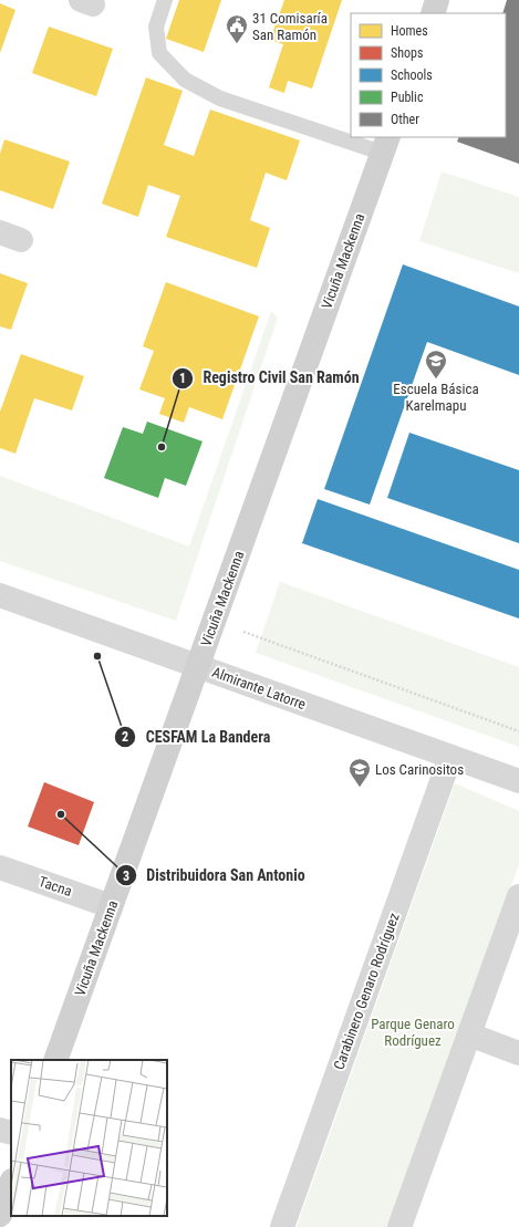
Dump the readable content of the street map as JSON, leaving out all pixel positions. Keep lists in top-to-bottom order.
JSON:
{
  "streets": {
    "main road": ["Vicuña Mackenna"],
    "street": ["Almirante Latorre", "Tacna", "Carabinero Genaro Rodríguez"]
  },
  "crossings": [
    ["Vicuña Mackenna", "Almirante Latorre"],
    ["Vicuña Mackenna", "Tacna"],
    ["Almirante Latorre", "Carabinero Genaro Rodríguez"]
  ],
  "parks": ["Parque Genaro Rodríguez"],
  "places": {
    "public building": ["31 Comisaría San Ramón"],
    "school or university": ["Escuela Básica Karelmapu", "Los Carinositos"],
    "other": ["Registro Civil San Ramón", "CESFAM La Bandera", "Distribuidora San Antonio"]
  },
  "legend": [
    "Homes",
    "Shops",
    "Schools",
    "Public",
    "Other"
  ]
}
